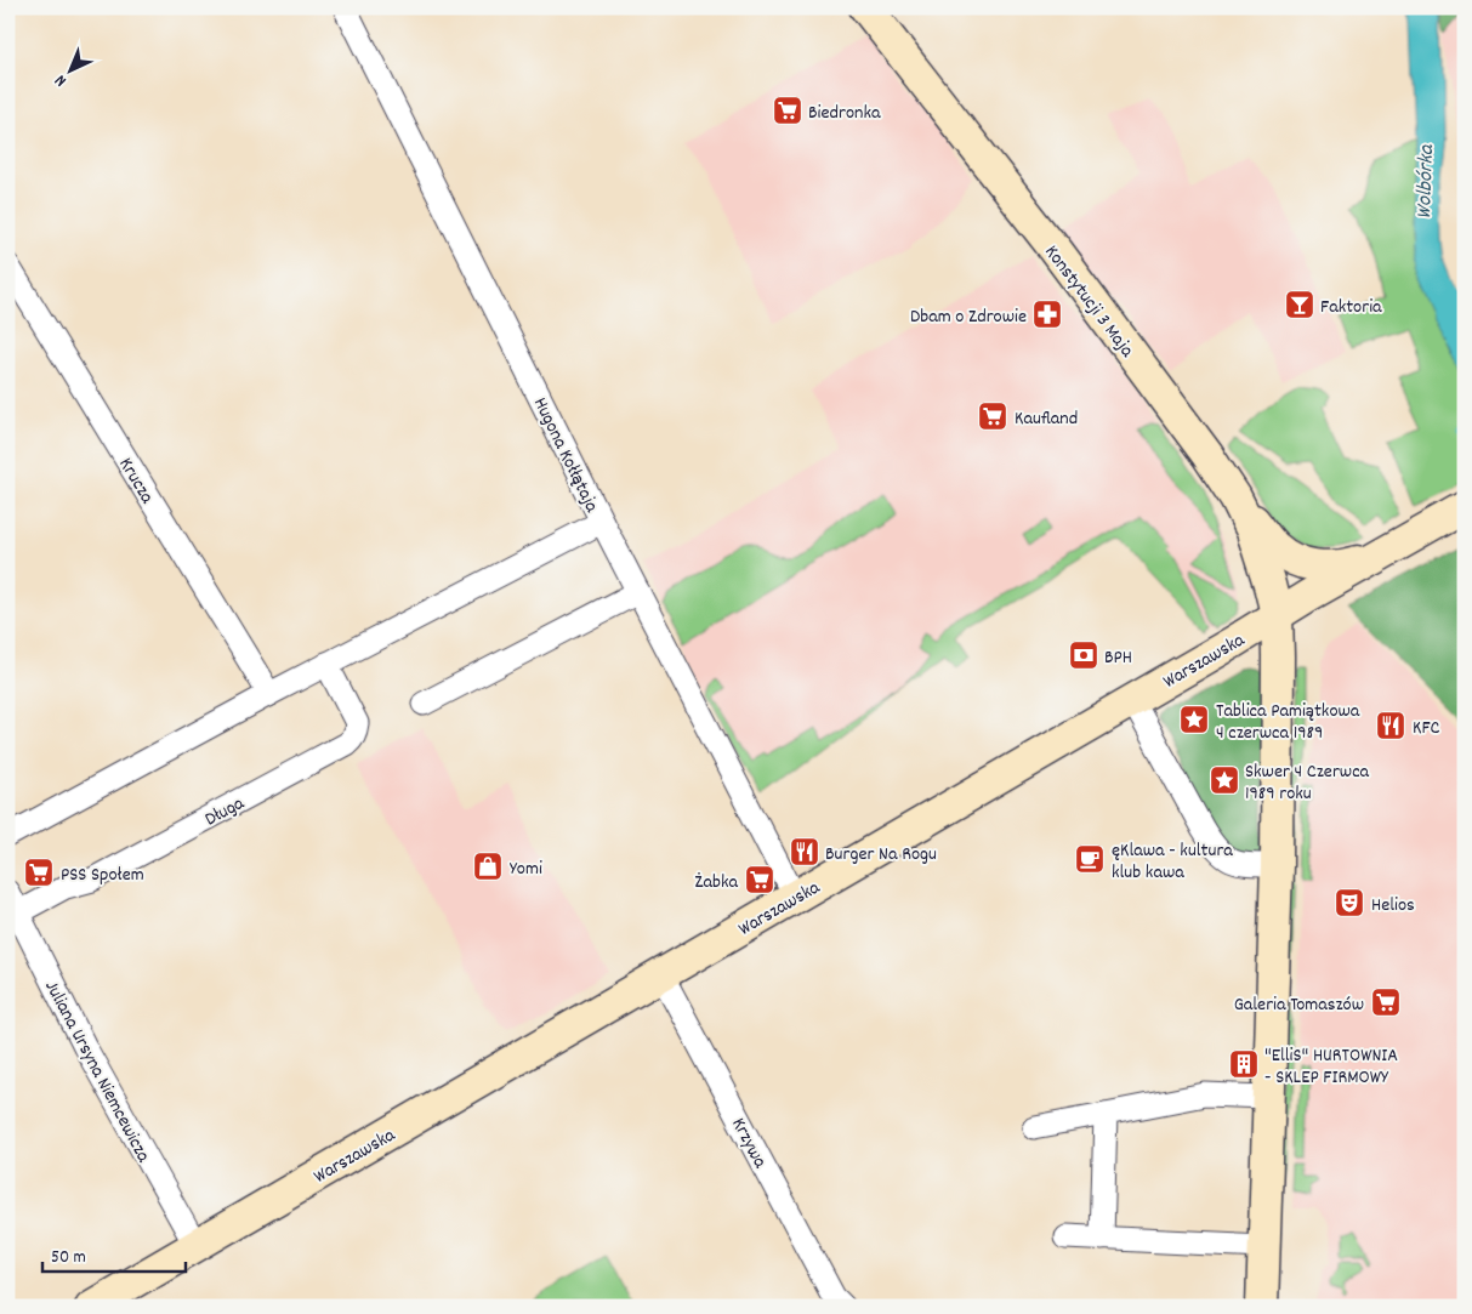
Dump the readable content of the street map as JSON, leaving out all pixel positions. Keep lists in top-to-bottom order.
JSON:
{
  "streets": {
    "street": [
      "Konstytucji 3 Maja",
      "Hugona Kołłątaja",
      "Krucza",
      "Warszawska",
      "Długa",
      "Juliana Ursyna Niemcewicza",
      "Krzywa"
    ]
  },
  "crossings": [
    ["Konstytucji 3 Maja", "Warszawska"],
    ["Hugona Kołłątaja", "Warszawska"],
    ["Warszawska", "Juliana Ursyna Niemcewicza"],
    ["Warszawska", "Krzywa"],
    ["Długa", "Juliana Ursyna Niemcewicza"]
  ],
  "water": ["Wolbórka"],
  "places": {
    "supermarket": [
      "Biedronka",
      "Kaufland",
      "PSS Społem",
      "Żabka",
      "Galeria Tomaszów"
    ],
    "bar": ["Faktoria"],
    "pharmacy": ["Dbam o Zdrowie"],
    "bank": ["BPH"],
    "place": ["Tablica Pamiątkowa 4 czerwca 1989", "Skwer 4 Czerwca 1989 roku"],
    "restaurant": ["KFC", "Burger Na Rogu"],
    "cafe": ["ęKlawa - kultura klub kawa"],
    "shop": ["Yomi"],
    "theatre": ["Helios"],
    "building": ["\"ElliS\" HURTOWNIA - SKLEP FIRMOWY"]
  },
  "scale_bar": "50 m",
  "north": "bottom left"
}
